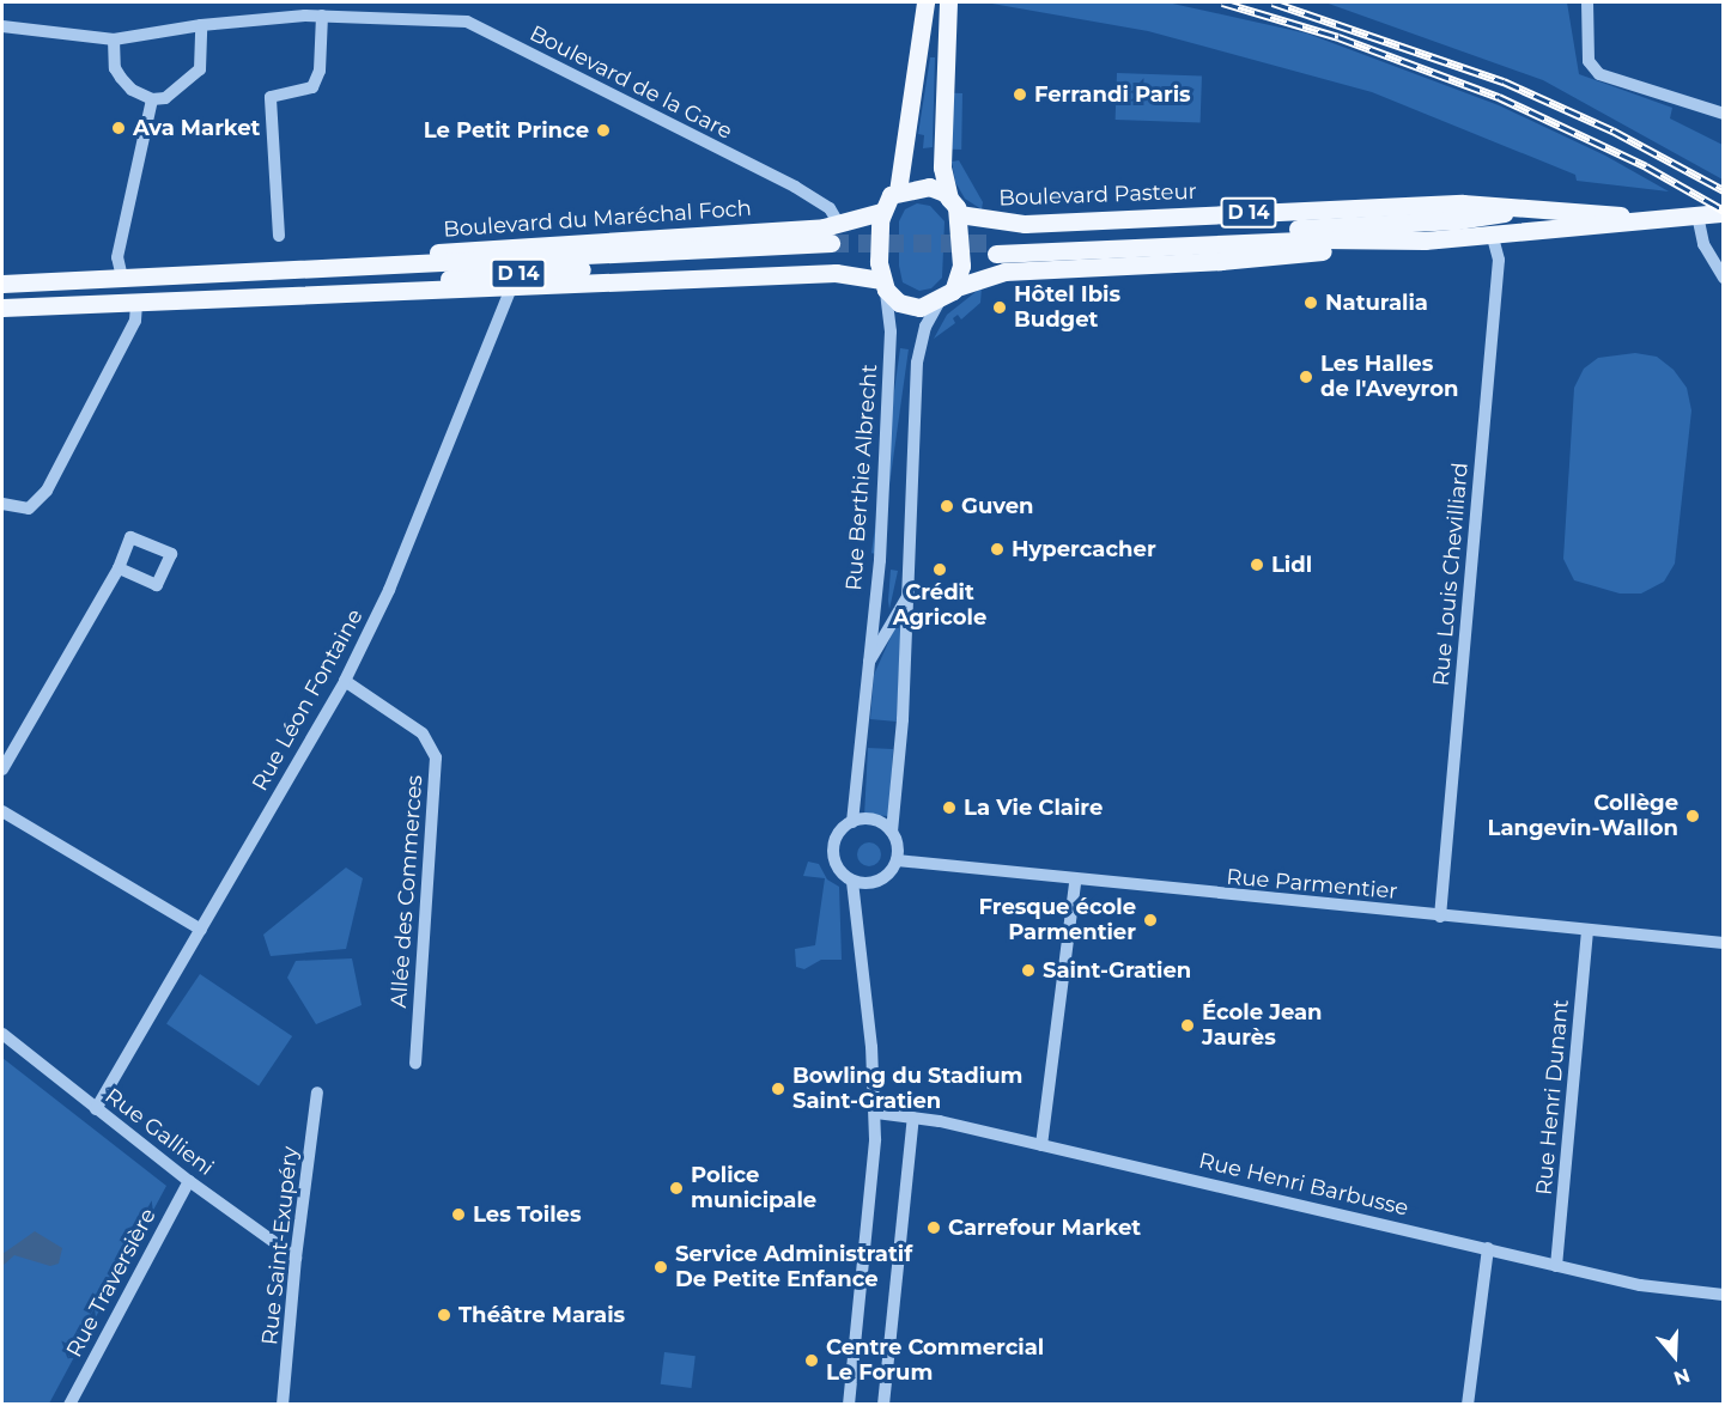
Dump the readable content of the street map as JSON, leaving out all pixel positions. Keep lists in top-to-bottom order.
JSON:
{
  "streets": {
    "main road": ["Boulevard Pasteur", "D 14", "Boulevard du Maréchal Foch"],
    "street": [
      "Boulevard de la Gare",
      "Rue Berthie Albrecht",
      "Rue Louis Chevilliard",
      "Rue Léon Fontaine",
      "Rue Parmentier",
      "Allée des Commerces",
      "Rue Henri Dunant",
      "Rue Gallieni",
      "Rue Henri Barbusse",
      "Rue Saint-Exupéry",
      "Rue Traversière"
    ]
  },
  "crossings": [
    ["Boulevard de la Gare", "Boulevard du Maréchal Foch"],
    ["Boulevard Pasteur", "Boulevard du Maréchal Foch"],
    ["Boulevard Pasteur", "Rue Berthie Albrecht"],
    ["Boulevard Pasteur", "Rue Louis Chevilliard"],
    ["Boulevard du Maréchal Foch", "Rue Berthie Albrecht"],
    ["Boulevard du Maréchal Foch", "Rue Léon Fontaine"],
    ["Rue Berthie Albrecht", "Rue Parmentier"],
    ["Rue Berthie Albrecht", "Rue Henri Barbusse"],
    ["Rue Louis Chevilliard", "Rue Parmentier"],
    ["Rue Léon Fontaine", "Allée des Commerces"],
    ["Rue Léon Fontaine", "Rue Gallieni"],
    ["Rue Parmentier", "Rue Henri Dunant"],
    ["Rue Henri Dunant", "Rue Henri Barbusse"],
    ["Rue Gallieni", "Rue Saint-Exupéry"],
    ["Rue Gallieni", "Rue Traversière"]
  ],
  "places": [
    "Ferrandi Paris",
    "Ava Market",
    "Le Petit Prince",
    "Naturalia",
    "Hôtel Ibis Budget",
    "Les Halles de l'Aveyron",
    "Guven",
    "Hypercacher",
    "Lidl",
    "Crédit Agricole",
    "La Vie Claire",
    "Collège Langevin-Wallon",
    "Fresque école Parmentier",
    "Saint-Gratien",
    "École Jean Jaurès",
    "Bowling du Stadium Saint-Gratien",
    "Police municipale",
    "Les Toiles",
    "Carrefour Market",
    "Service Administratif De Petite Enfance",
    "Théâtre Marais",
    "Centre Commercial Le Forum"
  ],
  "north": "bottom"
}
